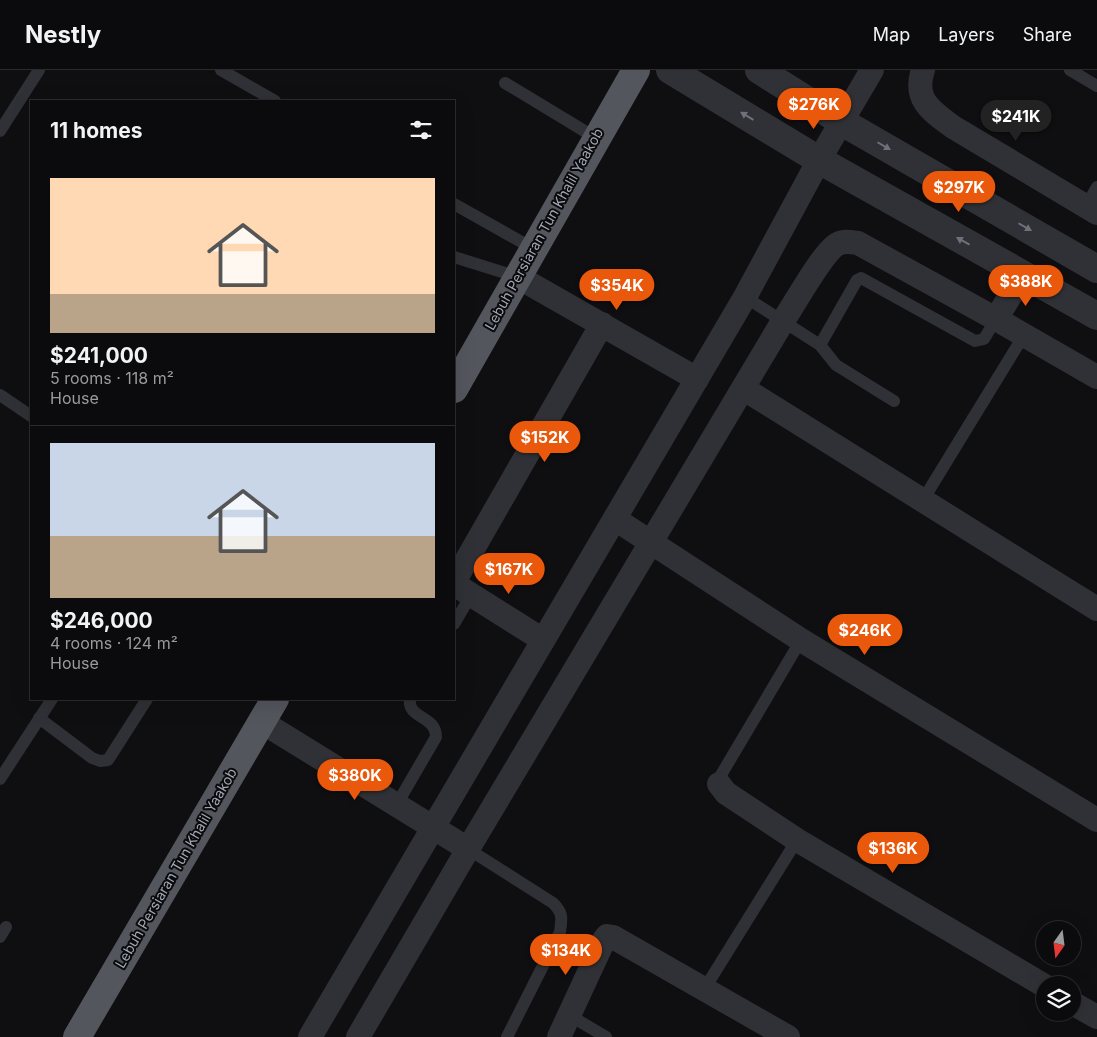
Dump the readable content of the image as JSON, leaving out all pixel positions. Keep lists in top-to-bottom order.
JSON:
{
  "streets": {
    "highway": ["Lebuh Persiaran Tun Khalil Yaakob"]
  },
  "north": "bottom",
  "page": {
    "header": "Nestly",
    "nav": ["Map", "Layers", "Share"],
    "price": [
      "$276K",
      "$241K",
      "$297K",
      "$388K",
      "$354K",
      "$152K",
      "$167K",
      "$246K",
      "$380K",
      "$136K",
      "$134K"
    ],
    "heading": "11 homes",
    "list": [
      {
        "name": "$241,000",
        "note": "5 rooms · 118 m² · House"
      },
      {
        "name": "$246,000",
        "note": "4 rooms · 124 m² · House"
      }
    ]
  }
}
